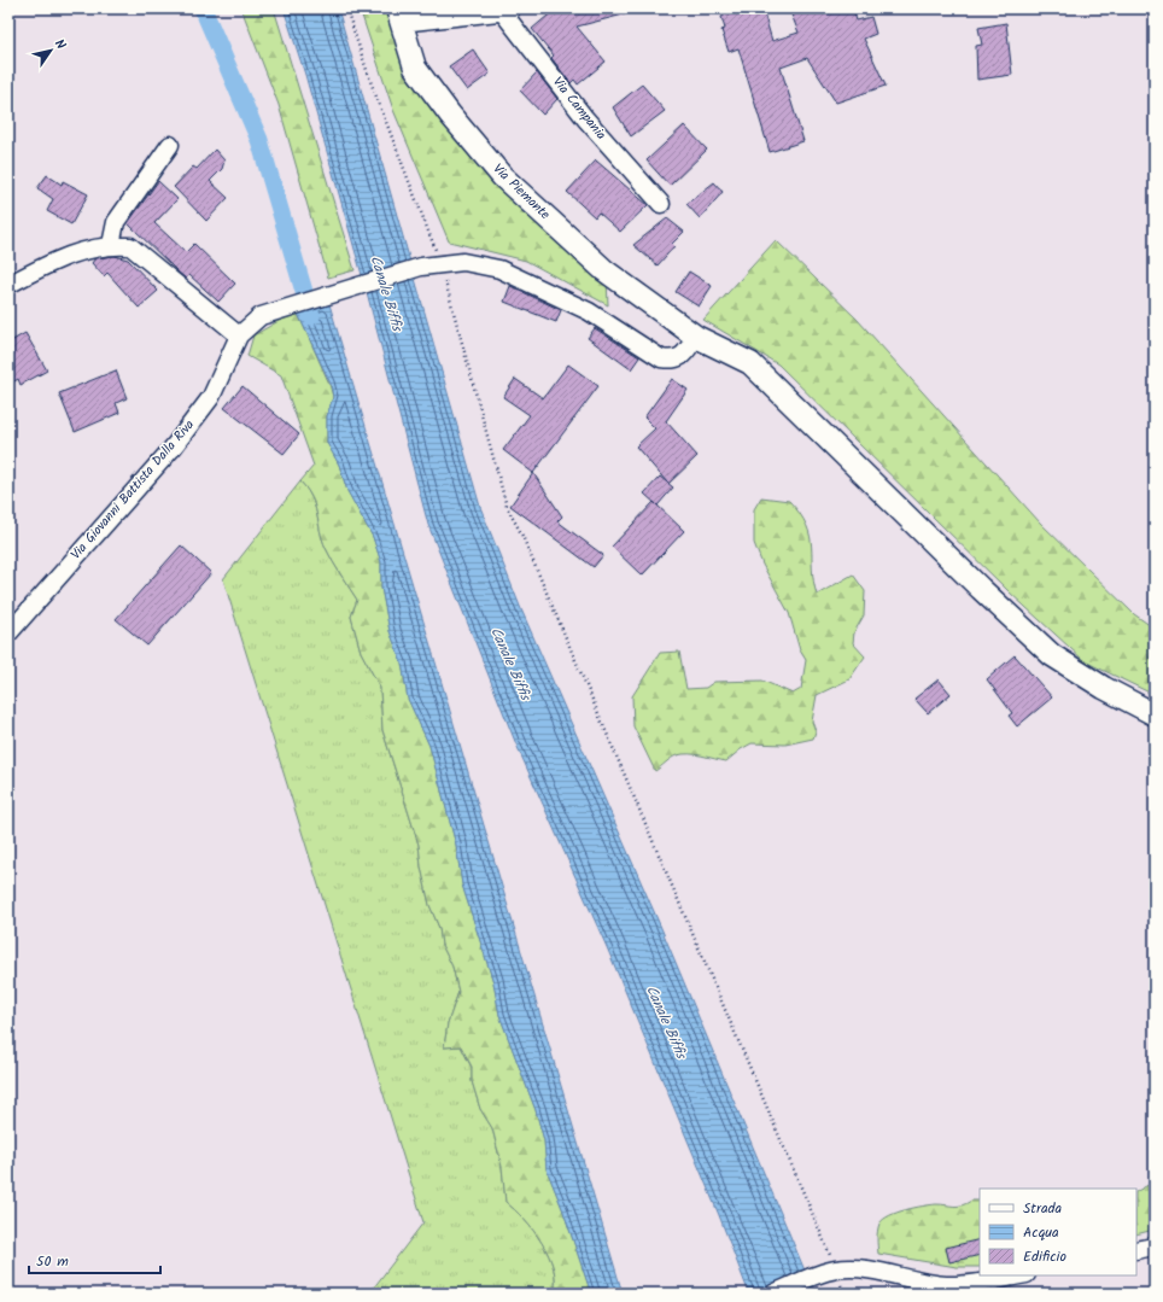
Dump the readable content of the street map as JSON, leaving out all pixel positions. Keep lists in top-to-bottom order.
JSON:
{
  "streets": {
    "street": ["Via Campania", "Via Piemonte", "Via Giovanni Battista Dalla Riva"]
  },
  "crossings": [
    ["Via Piemonte", "Via Giovanni Battista Dalla Riva"]
  ],
  "water": ["Canale Biffis"],
  "legend": ["Strada", "Acqua", "Edificio"],
  "scale_bar": "50 m",
  "north": "top right"
}
